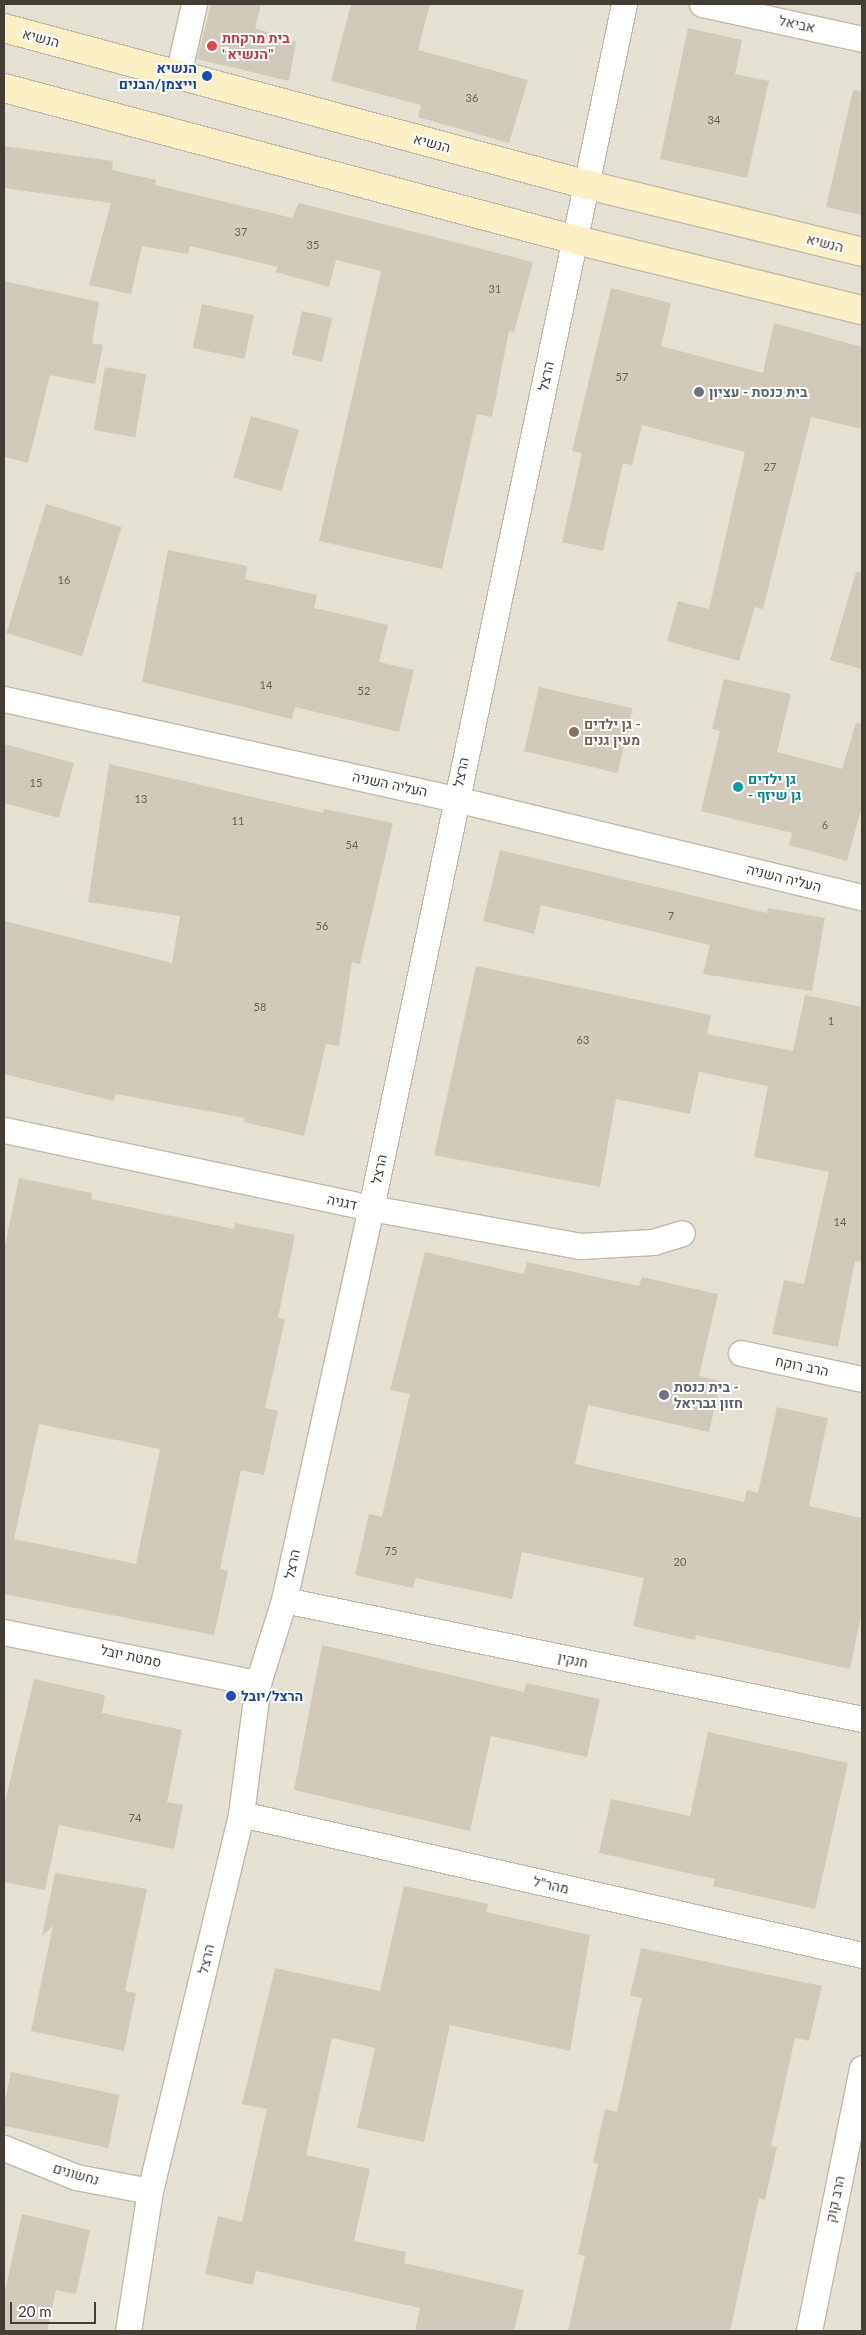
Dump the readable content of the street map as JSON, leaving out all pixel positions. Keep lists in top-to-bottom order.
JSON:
{
  "streets": {
    "main road": ["הנשיא"],
    "street": [
      "אביאל",
      "הרצל",
      "העליה השניה",
      "דגניה",
      "הרב רוקח",
      "סמטת יובל",
      "חנקין",
      "מהר\"ל",
      "נחשונים",
      "הרב קוק"
    ]
  },
  "crossings": [
    ["הנשיא", "הרצל"],
    ["הרצל", "העליה השניה"],
    ["הרצל", "דגניה"],
    ["הרצל", "סמטת יובל"],
    ["הרצל", "חנקין"],
    ["הרצל", "מהר\"ל"],
    ["הרצל", "נחשונים"]
  ],
  "places": [
    "בית מרקחת \"הנשיא\"",
    "הנשיא וייצמן/הבנים",
    "בית כנסת - עציון",
    "גן ילדים - מעין גנים",
    "גן ילדים - גן שיזף",
    "בית כנסת - חזון גבריאל",
    "הרצל/יובל"
  ],
  "house_numbers": [
    "36",
    "34",
    "37",
    "35",
    "31",
    "57",
    "27",
    "16",
    "14",
    "52",
    "15",
    "13",
    "11",
    "6",
    "54",
    "7",
    "56",
    "58",
    "1",
    "63",
    "14",
    "75",
    "20",
    "74"
  ],
  "scale_bar": "20 m"
}
